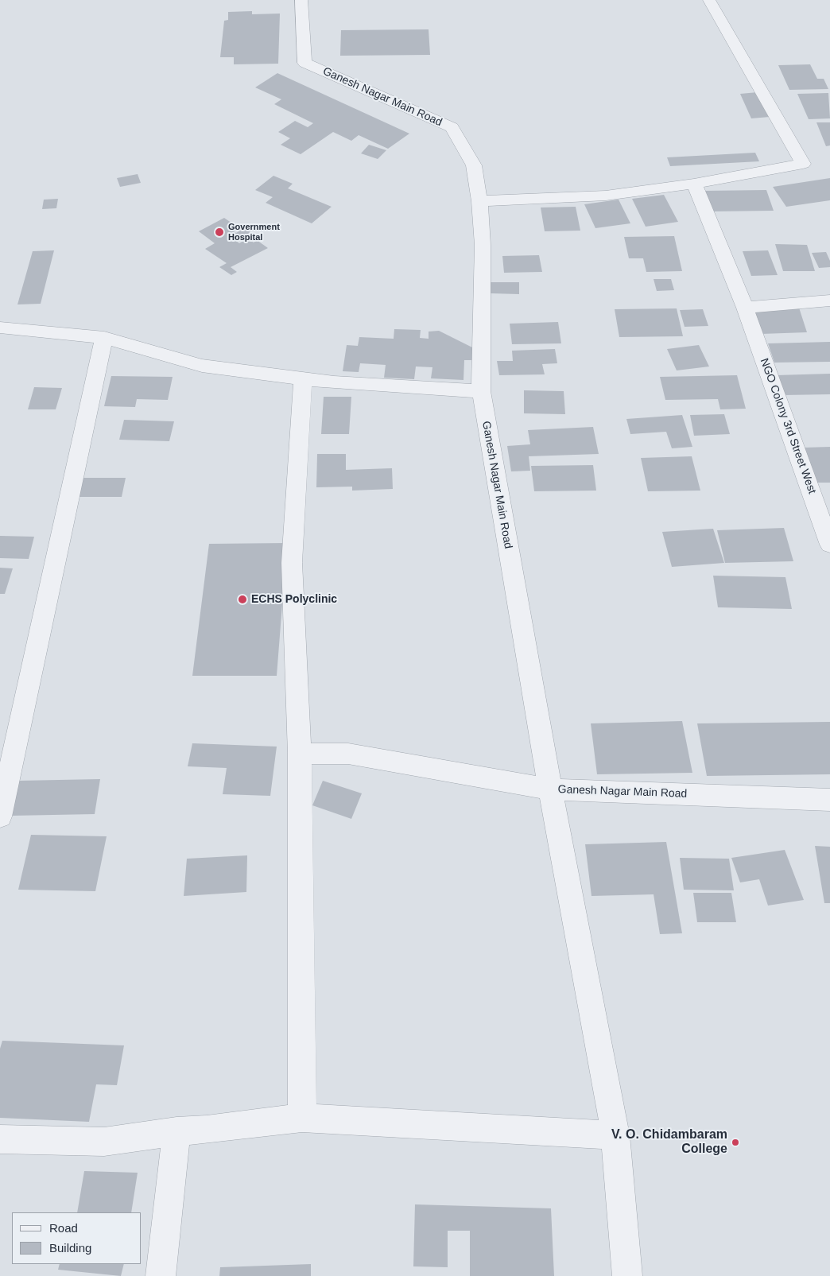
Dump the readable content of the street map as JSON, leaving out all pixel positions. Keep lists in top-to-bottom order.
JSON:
{
  "streets": {
    "street": ["Ganesh Nagar Main Road", "NGO Colony 3rd Street West"]
  },
  "places": ["Government Hospital", "ECHS Polyclinic", "V. O. Chidambaram College"],
  "legend": ["Road", "Building"]
}
